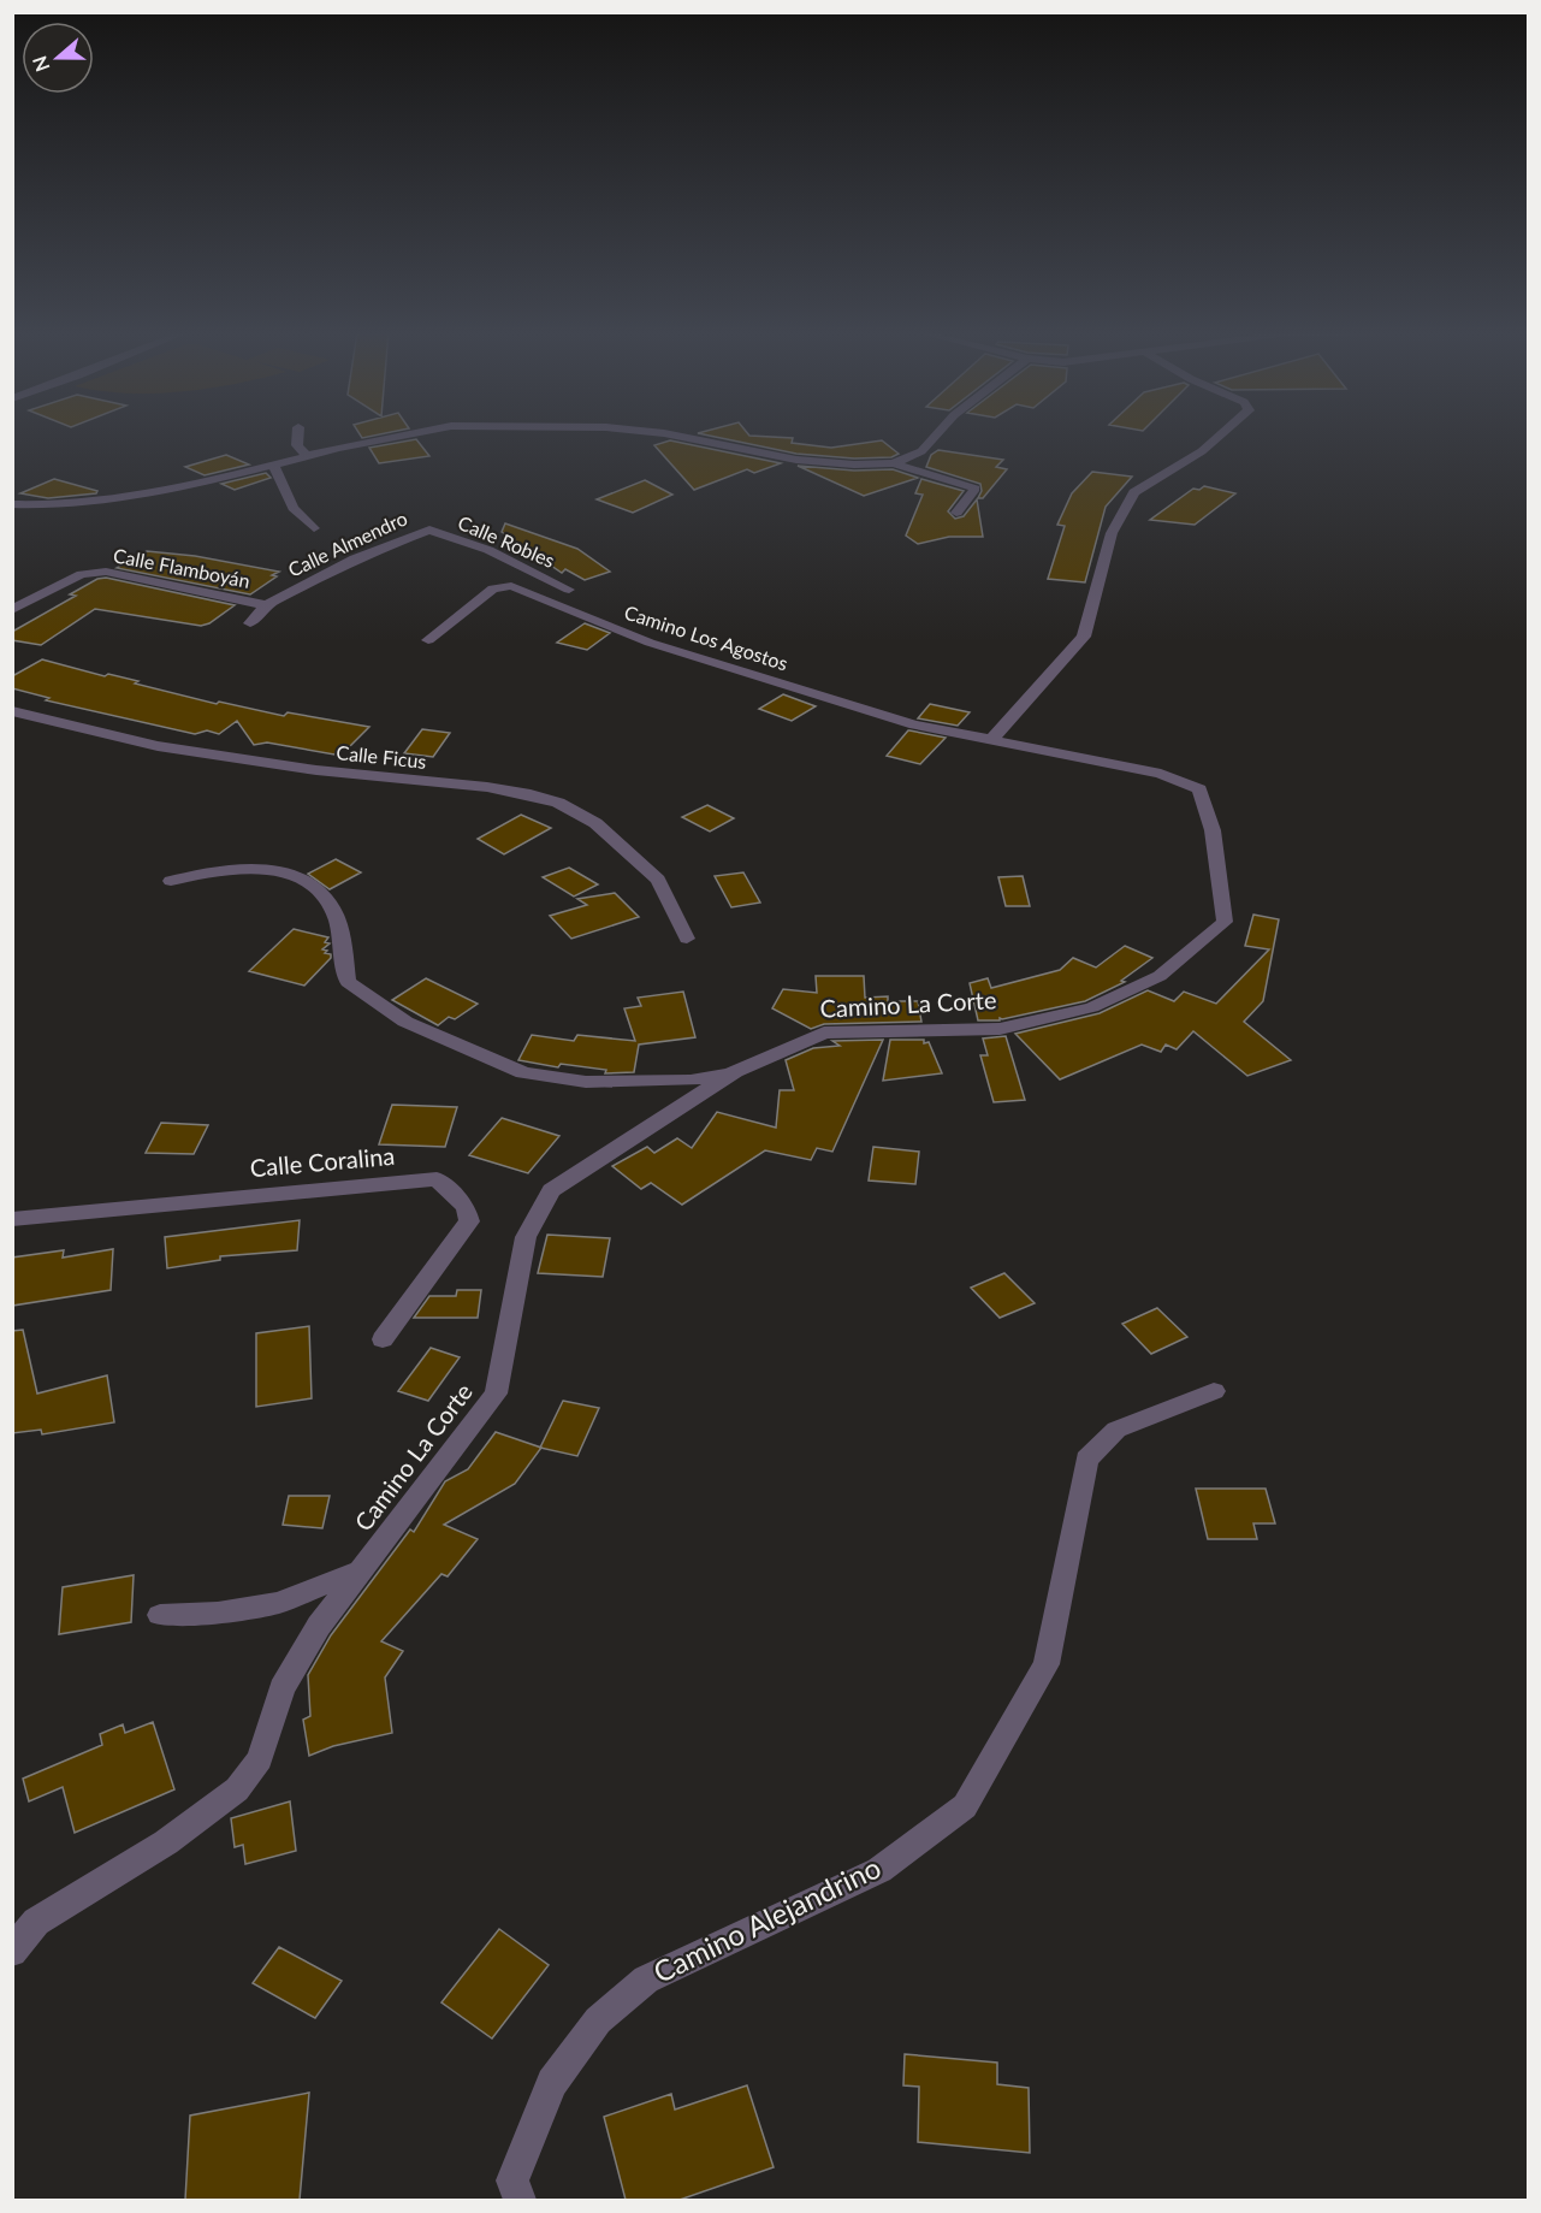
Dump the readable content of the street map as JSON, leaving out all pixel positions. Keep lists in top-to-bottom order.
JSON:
{
  "streets": {
    "street": [
      "Calle Robles",
      "Calle Almendro",
      "Calle Flamboyán",
      "Camino Los Agostos",
      "Calle Ficus",
      "Camino La Corte",
      "Calle Coralina",
      "Camino Alejandrino"
    ]
  },
  "crossings": [
    ["Calle Robles", "Calle Almendro"],
    ["Calle Almendro", "Calle Flamboyán"],
    ["Camino Los Agostos", "Camino La Corte"]
  ],
  "north": "left"
}
